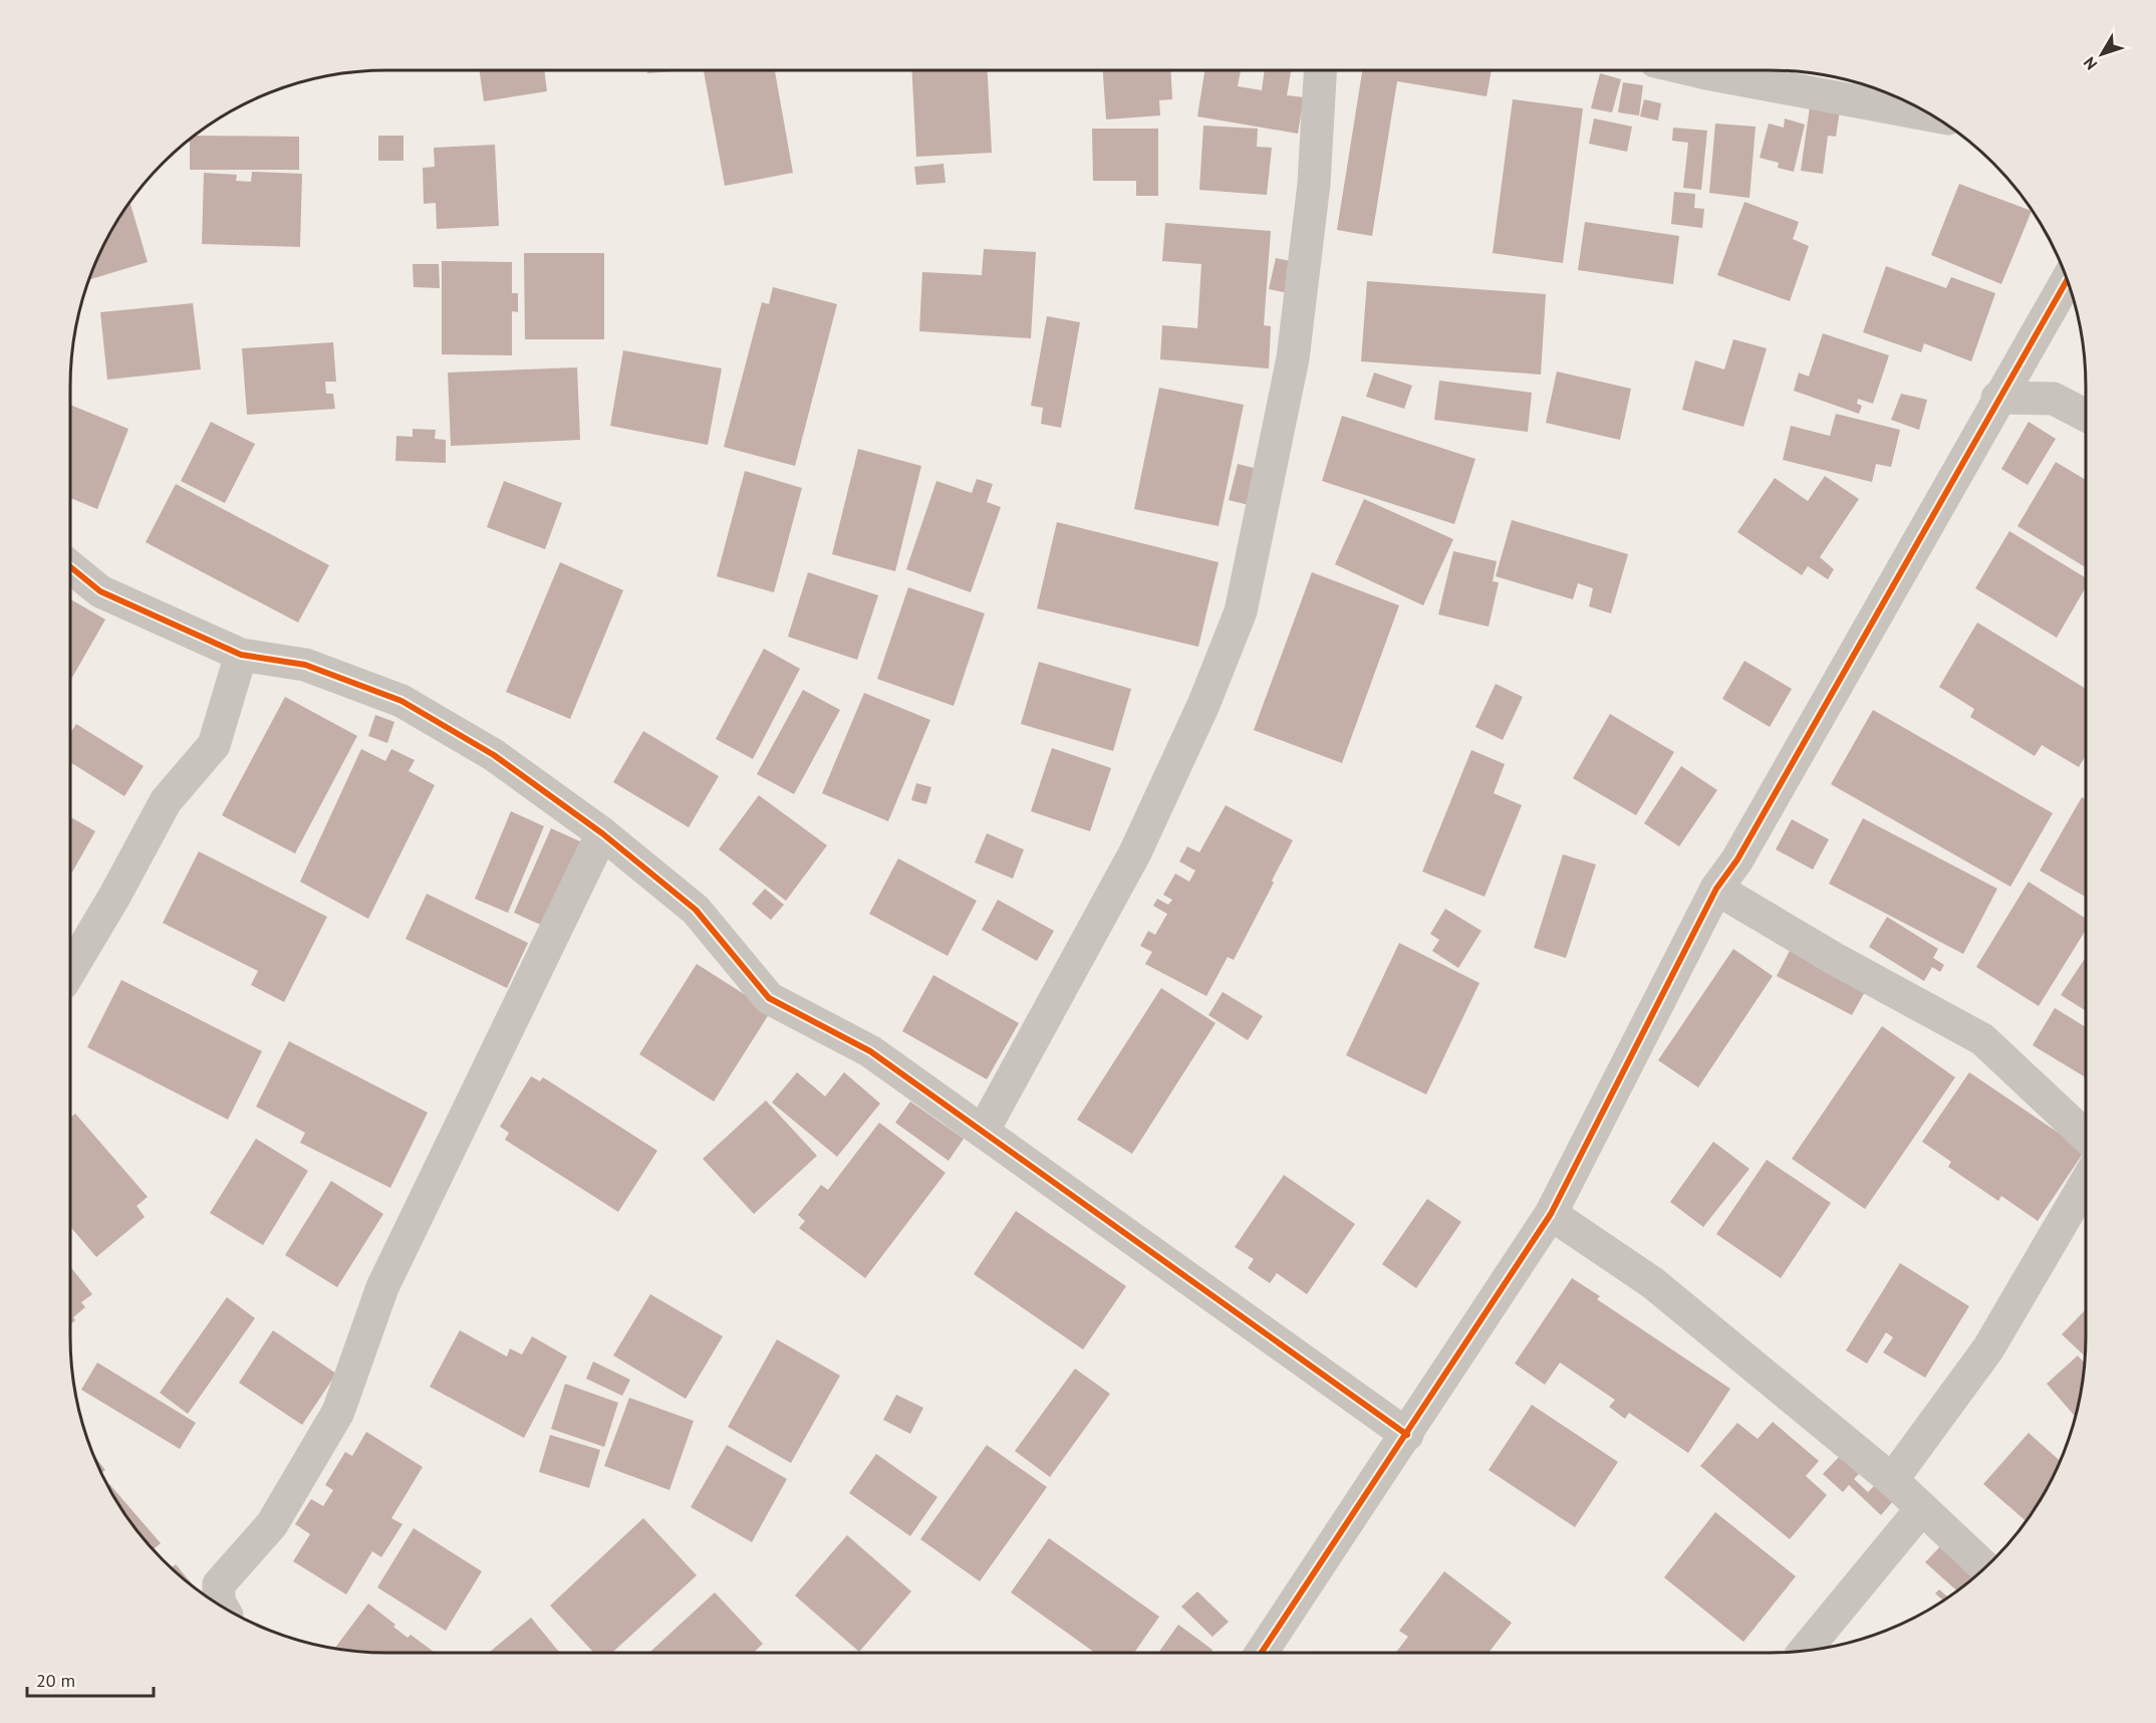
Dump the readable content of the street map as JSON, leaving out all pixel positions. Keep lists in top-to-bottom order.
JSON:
{
  "scale_bar": "20 m",
  "north": "bottom left"
}
